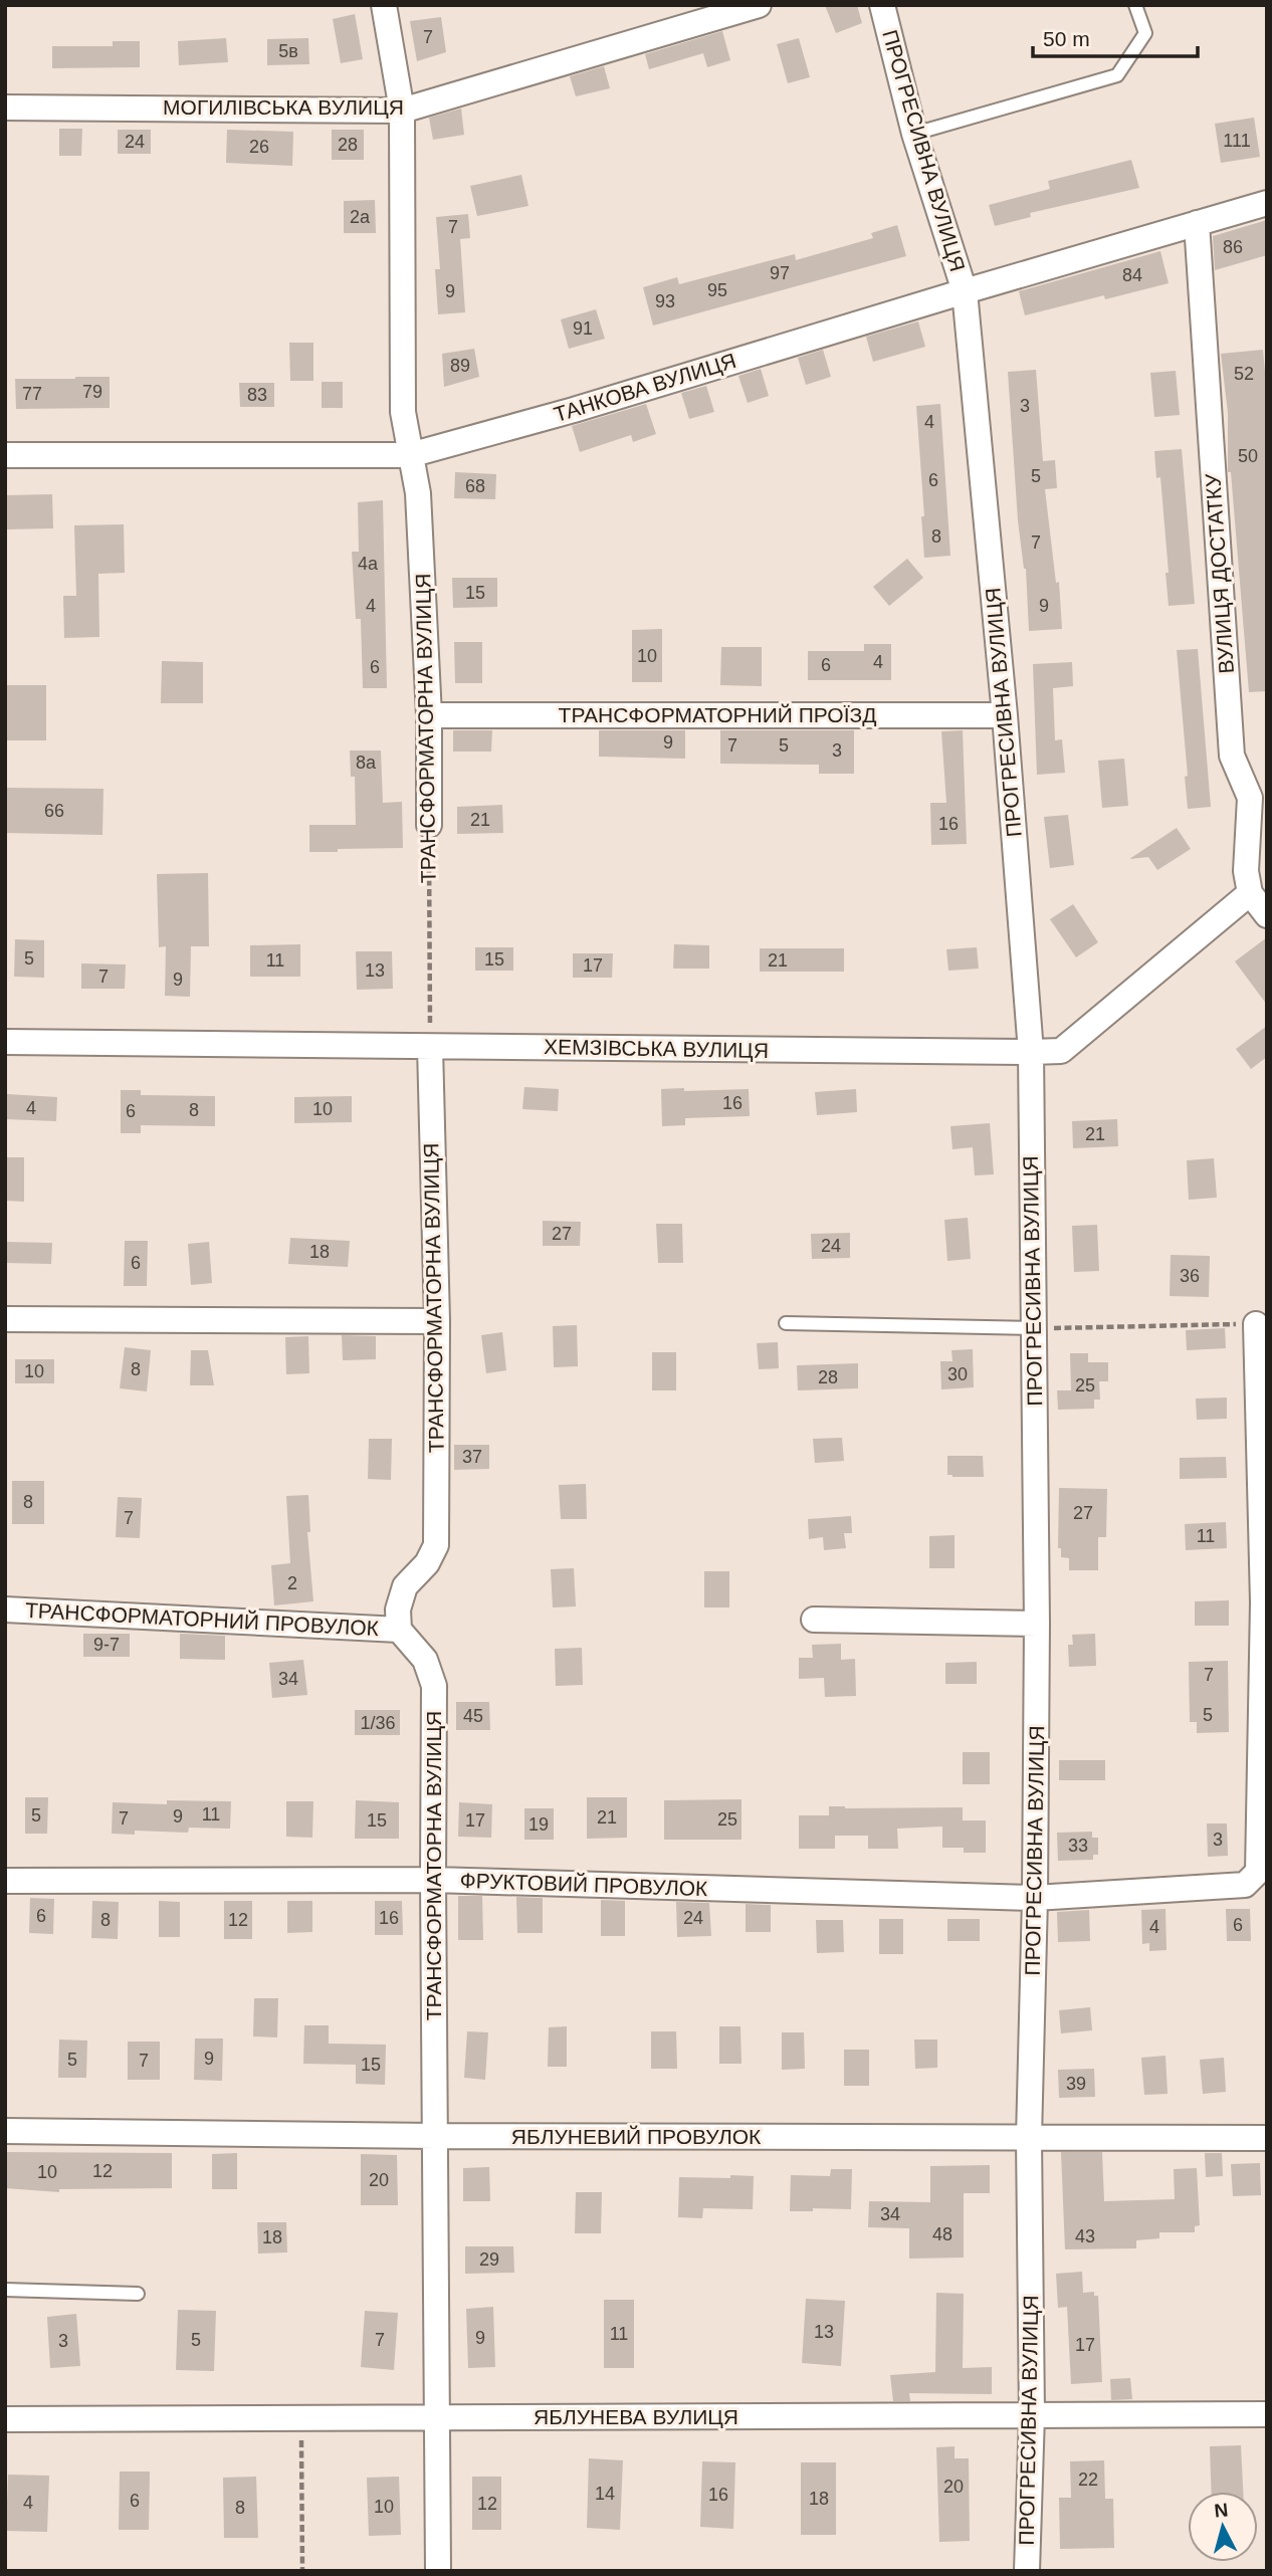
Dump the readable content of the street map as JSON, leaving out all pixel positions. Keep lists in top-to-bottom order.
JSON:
{
  "streets": {
    "street": [
      "МОГИЛІВСЬКА ВУЛИЦЯ",
      "ПРОГРЕСИВНА ВУЛИЦЯ",
      "ТАНКОВА ВУЛИЦЯ",
      "ВУЛИЦЯ ДОСТАТКУ",
      "ТРАНСФОРМАТОРНИЙ ПРОЇЗД",
      "ТРАНСФОРМАТОРНА ВУЛИЦЯ",
      "ХЕМЗІВСЬКА ВУЛИЦЯ",
      "ТРАНСФОРМАТОРНИЙ ПРОВУЛОК",
      "ФРУКТОВИЙ ПРОВУЛОК",
      "ЯБЛУНЕВИЙ ПРОВУЛОК",
      "ЯБЛУНЕВА ВУЛИЦЯ"
    ]
  },
  "crossings": [
    ["МОГИЛІВСЬКА ВУЛИЦЯ", "ТРАНСФОРМАТОРНА ВУЛИЦЯ"],
    ["ПРОГРЕСИВНА ВУЛИЦЯ", "ТАНКОВА ВУЛИЦЯ"],
    ["ПРОГРЕСИВНА ВУЛИЦЯ", "ТРАНСФОРМАТОРНИЙ ПРОЇЗД"],
    ["ПРОГРЕСИВНА ВУЛИЦЯ", "ХЕМЗІВСЬКА ВУЛИЦЯ"],
    ["ПРОГРЕСИВНА ВУЛИЦЯ", "ФРУКТОВИЙ ПРОВУЛОК"],
    ["ПРОГРЕСИВНА ВУЛИЦЯ", "ЯБЛУНЕВИЙ ПРОВУЛОК"],
    ["ПРОГРЕСИВНА ВУЛИЦЯ", "ЯБЛУНЕВА ВУЛИЦЯ"],
    ["ТАНКОВА ВУЛИЦЯ", "ВУЛИЦЯ ДОСТАТКУ"],
    ["ТАНКОВА ВУЛИЦЯ", "ТРАНСФОРМАТОРНА ВУЛИЦЯ"],
    ["ВУЛИЦЯ ДОСТАТКУ", "ХЕМЗІВСЬКА ВУЛИЦЯ"],
    ["ТРАНСФОРМАТОРНИЙ ПРОЇЗД", "ТРАНСФОРМАТОРНА ВУЛИЦЯ"],
    ["ТРАНСФОРМАТОРНА ВУЛИЦЯ", "ХЕМЗІВСЬКА ВУЛИЦЯ"],
    ["ТРАНСФОРМАТОРНА ВУЛИЦЯ", "ТРАНСФОРМАТОРНИЙ ПРОВУЛОК"],
    ["ТРАНСФОРМАТОРНА ВУЛИЦЯ", "ФРУКТОВИЙ ПРОВУЛОК"],
    ["ТРАНСФОРМАТОРНА ВУЛИЦЯ", "ЯБЛУНЕВИЙ ПРОВУЛОК"],
    ["ТРАНСФОРМАТОРНА ВУЛИЦЯ", "ЯБЛУНЕВА ВУЛИЦЯ"]
  ],
  "house_numbers": [
    "7",
    "5в",
    "111",
    "24",
    "28",
    "26",
    "2а",
    "7",
    "86",
    "97",
    "84",
    "95",
    "9",
    "93",
    "91",
    "89",
    "52",
    "79",
    "77",
    "83",
    "3",
    "4",
    "50",
    "5",
    "6",
    "68",
    "8",
    "7",
    "4а",
    "15",
    "4",
    "9",
    "10",
    "4",
    "6",
    "6",
    "9",
    "7",
    "5",
    "3",
    "8а",
    "66",
    "21",
    "16",
    "5",
    "15",
    "11",
    "21",
    "17",
    "13",
    "7",
    "9",
    "16",
    "4",
    "10",
    "8",
    "6",
    "21",
    "27",
    "24",
    "18",
    "6",
    "36",
    "8",
    "10",
    "30",
    "28",
    "25",
    "37",
    "8",
    "27",
    "7",
    "11",
    "2",
    "9-7",
    "7",
    "34",
    "5",
    "45",
    "1/36",
    "11",
    "5",
    "9",
    "21",
    "7",
    "25",
    "15",
    "17",
    "19",
    "3",
    "33",
    "6",
    "16",
    "24",
    "8",
    "12",
    "6",
    "4",
    "9",
    "5",
    "7",
    "15",
    "39",
    "12",
    "10",
    "20",
    "34",
    "48",
    "43",
    "18",
    "29",
    "13",
    "11",
    "9",
    "5",
    "7",
    "3",
    "17",
    "22",
    "20",
    "14",
    "16",
    "18",
    "6",
    "4",
    "12",
    "10",
    "8"
  ],
  "scale_bar": "50 m",
  "north": "top"
}
